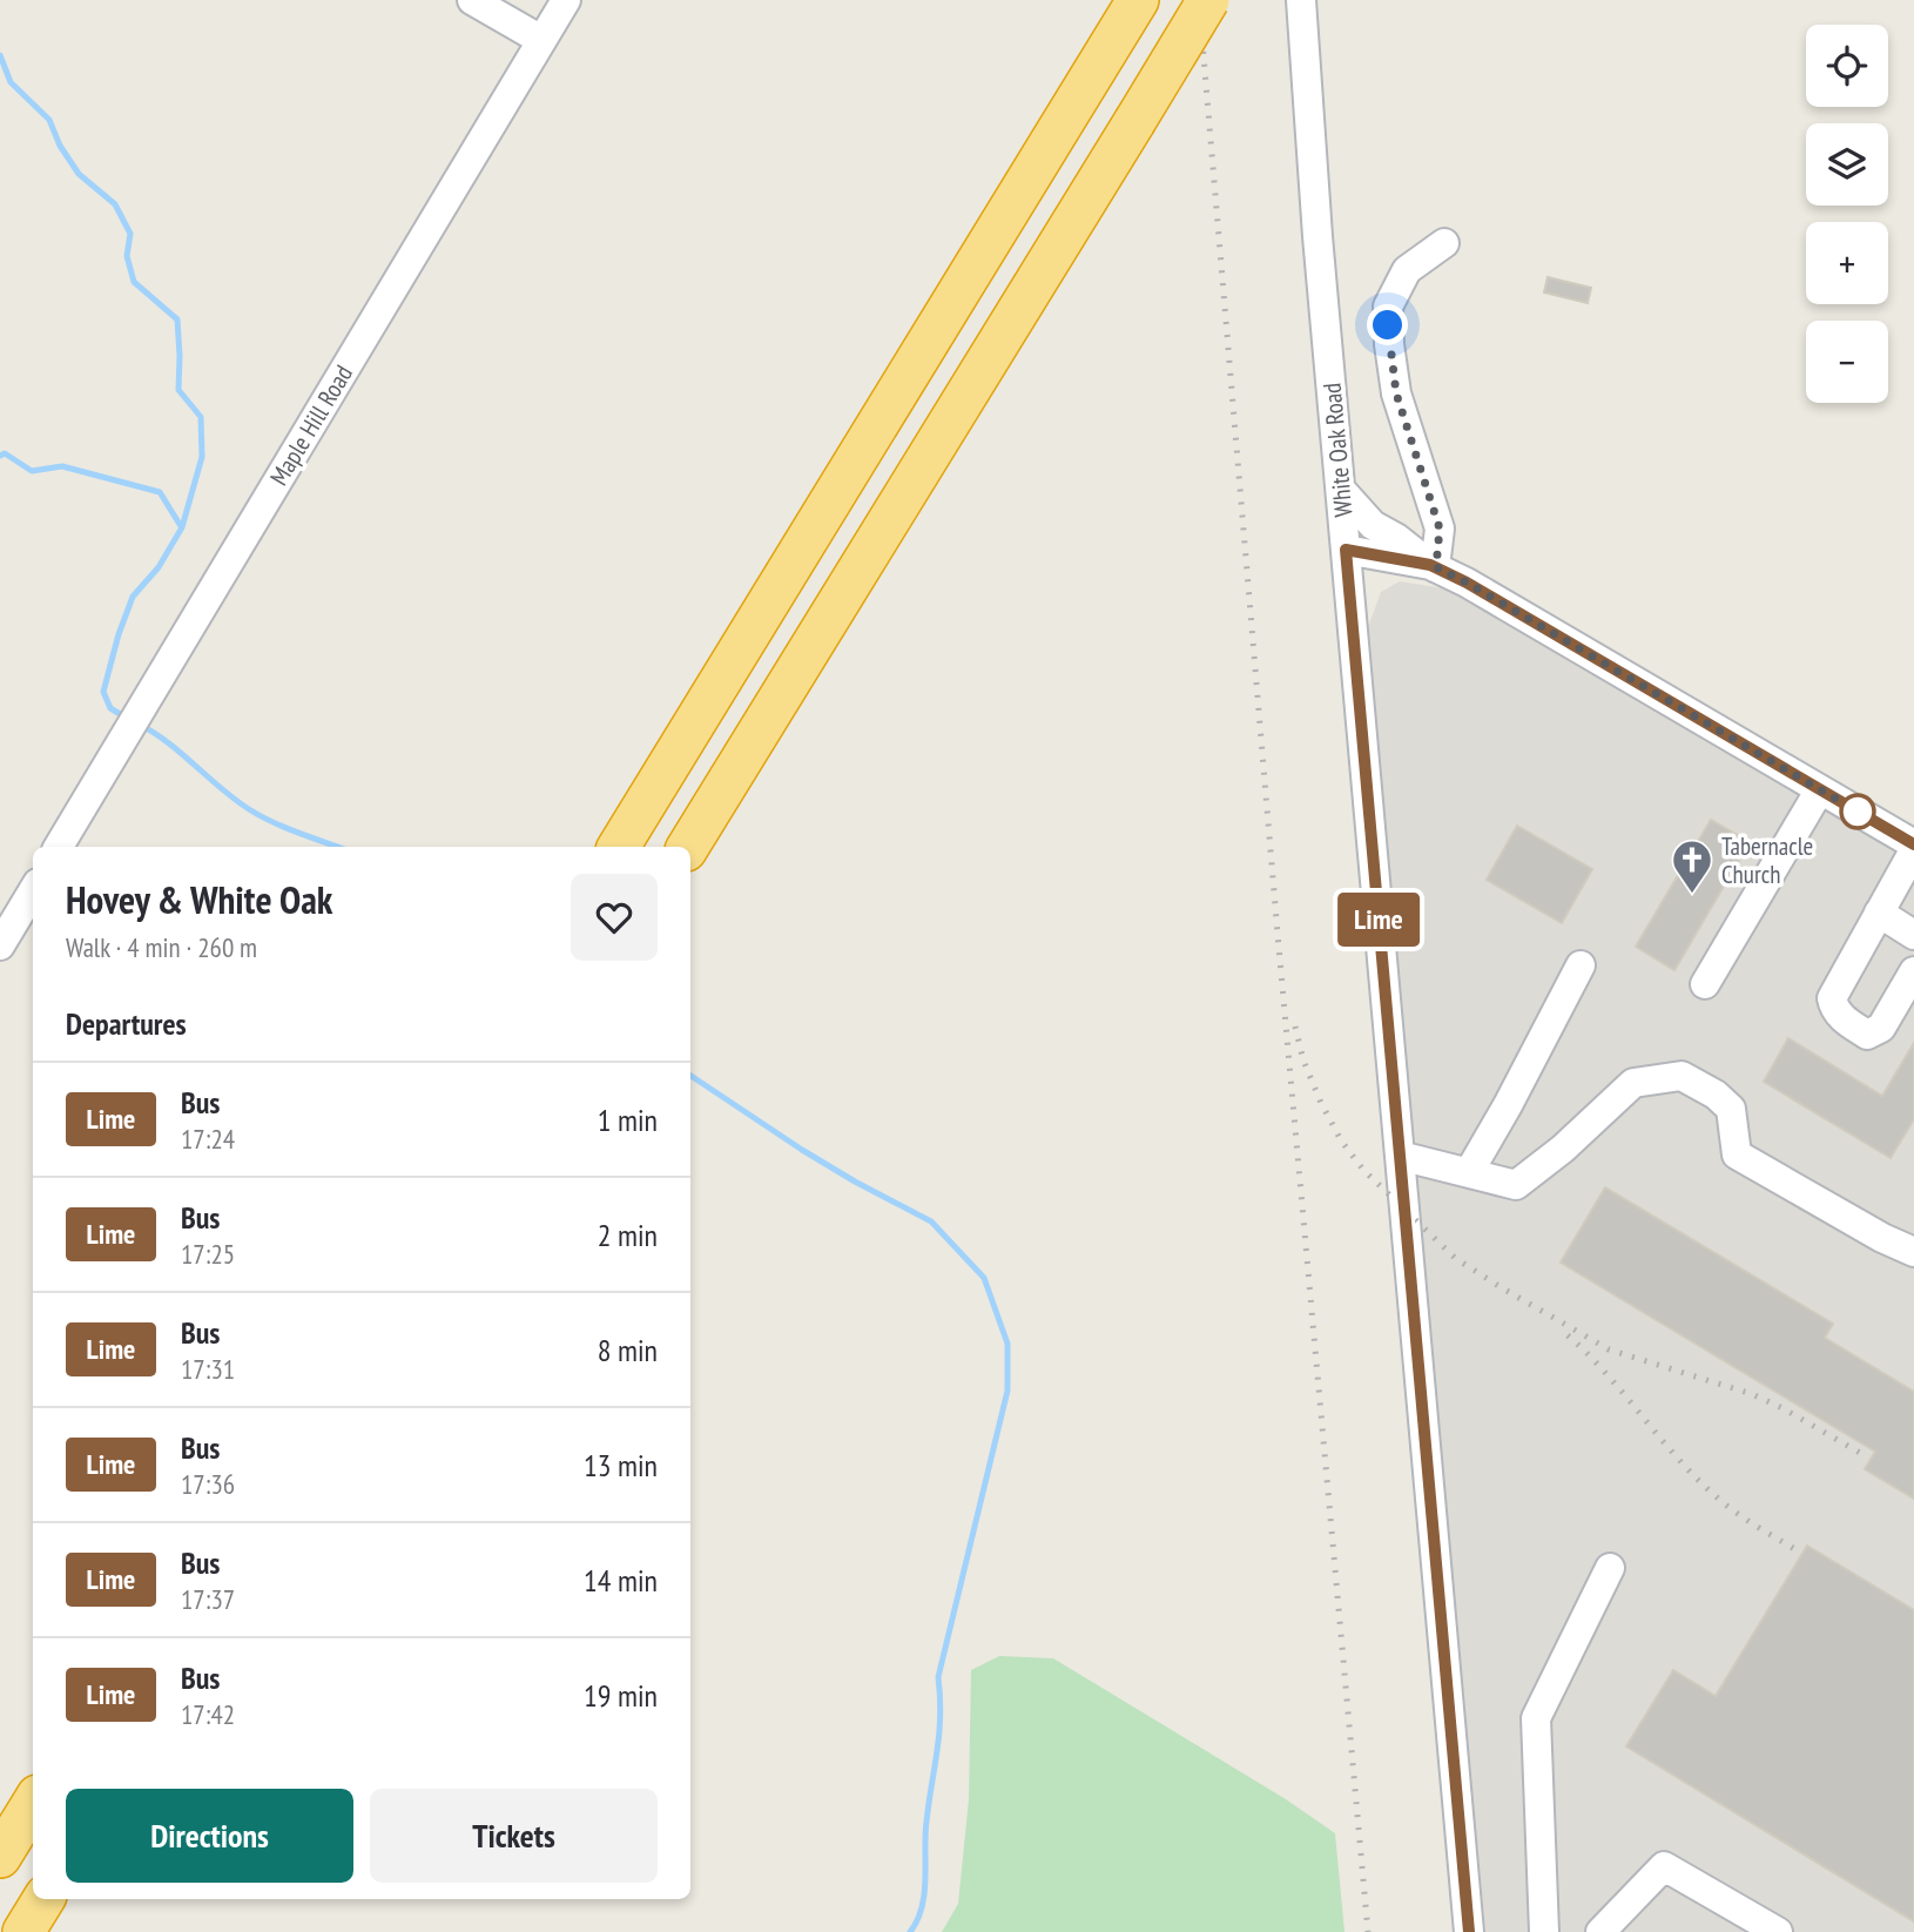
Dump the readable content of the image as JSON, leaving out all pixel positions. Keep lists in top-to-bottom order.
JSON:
{
  "streets": {
    "street": ["Maple Hill Road", "White Oak Road"]
  },
  "places": {
    "church": ["Tabernacle Church"]
  },
  "lines": ["bus line Lime"],
  "page": {
    "on_map": "Lime",
    "map_buttons": ["+", "−"],
    "heading": [
      ["Hovey & White Oak", "Walk · 4 min · 260 m"],
      "Departures"
    ],
    "list": [
      {
        "mark": "Lime",
        "name": "Bus",
        "note": "17:24",
        "value": "1 min"
      },
      {
        "mark": "Lime",
        "name": "Bus",
        "note": "17:25",
        "value": "2 min"
      },
      {
        "mark": "Lime",
        "name": "Bus",
        "note": "17:31",
        "value": "8 min"
      },
      {
        "mark": "Lime",
        "name": "Bus",
        "note": "17:36",
        "value": "13 min"
      },
      {
        "mark": "Lime",
        "name": "Bus",
        "note": "17:37",
        "value": "14 min"
      },
      {
        "mark": "Lime",
        "name": "Bus",
        "note": "17:42",
        "value": "19 min"
      }
    ],
    "buttons": ["Directions", "Tickets"]
  }
}
